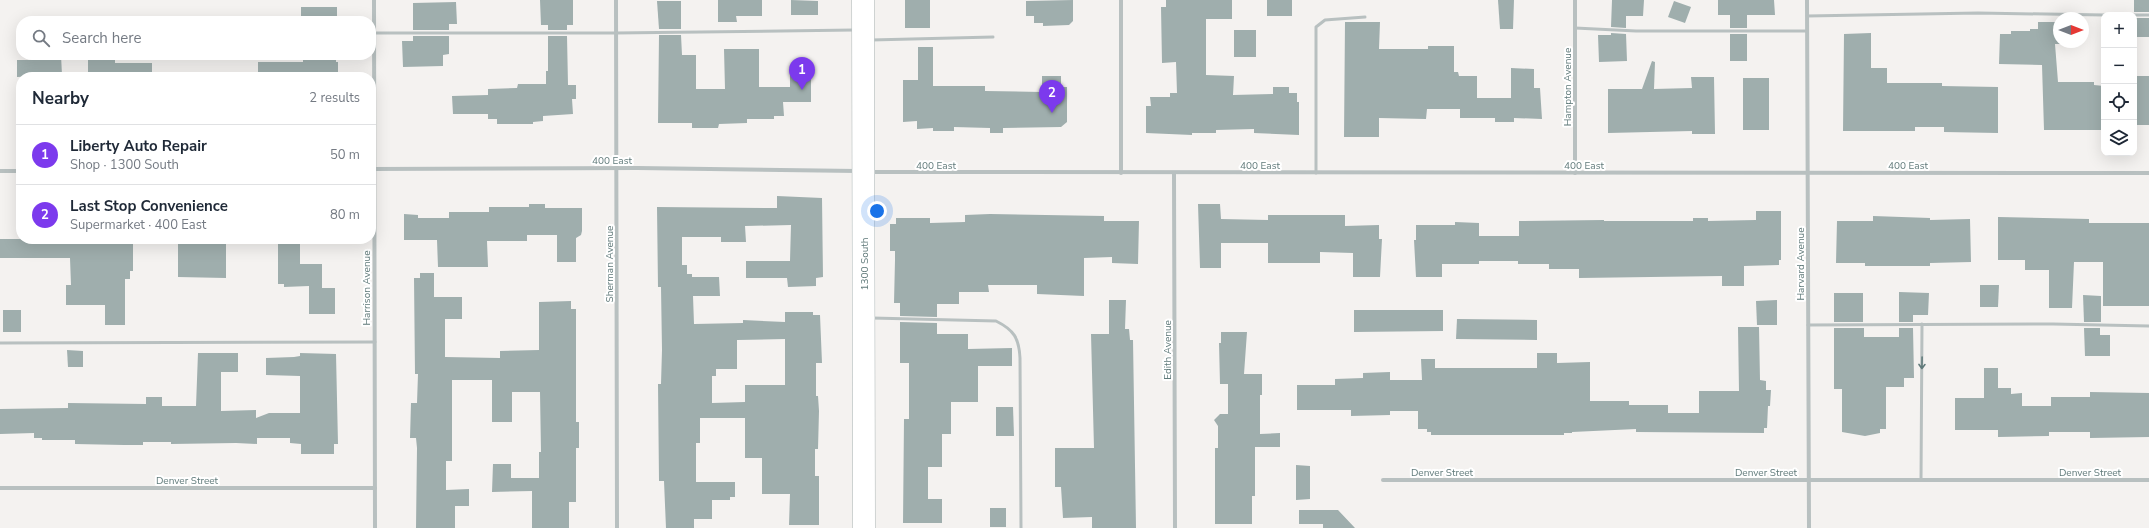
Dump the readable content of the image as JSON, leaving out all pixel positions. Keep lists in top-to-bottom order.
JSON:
{
  "streets": {
    "main road": ["1300 South"],
    "street": [
      "Hampton Avenue",
      "400 East",
      "Sherman Avenue",
      "Harvard Avenue",
      "Harrison Avenue",
      "Edith Avenue",
      "Denver Street"
    ]
  },
  "crossings": [
    ["Hampton Avenue", "400 East"],
    ["400 East", "Sherman Avenue"],
    ["400 East", "1300 South"],
    ["400 East", "Harvard Avenue"],
    ["400 East", "Edith Avenue"],
    ["Harvard Avenue", "Denver Street"],
    ["Harrison Avenue", "Denver Street"]
  ],
  "north": "right",
  "page": {
    "map_buttons": ["+", "−"],
    "search": "Search here",
    "pins": ["1", "2"],
    "heading": ["Nearby", "2 results"],
    "list": [
      {
        "mark": "1",
        "name": "Liberty Auto Repair",
        "note": "Shop · 1300 South",
        "value": "50 m"
      },
      {
        "mark": "2",
        "name": "Last Stop Convenience",
        "note": "Supermarket · 400 East",
        "value": "80 m"
      }
    ]
  }
}
